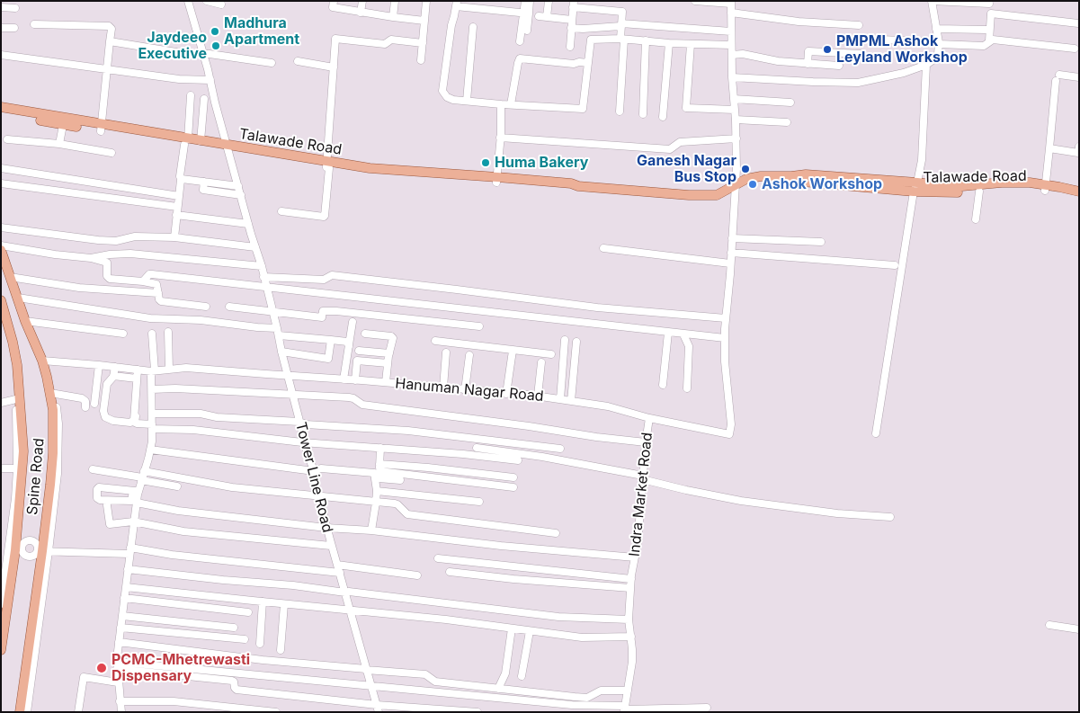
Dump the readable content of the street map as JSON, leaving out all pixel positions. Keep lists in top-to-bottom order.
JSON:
{
  "streets": {
    "main road": ["Talawade Road", "Spine Road"],
    "street": ["Hanuman Nagar Road", "Tower Line Road", "Indra Market Road"]
  },
  "crossings": [
    ["Talawade Road", "Tower Line Road"],
    ["Talawade Road", "Indra Market Road"],
    ["Hanuman Nagar Road", "Spine Road"],
    ["Hanuman Nagar Road", "Tower Line Road"],
    ["Hanuman Nagar Road", "Indra Market Road"]
  ],
  "places": [
    "Madhura Apartment",
    "Jaydeeo Executive",
    "PMPML Ashok Leyland Workshop",
    "Huma Bakery",
    "Ganesh Nagar Bus Stop",
    "Ashok Workshop",
    "PCMC-Mhetrewasti Dispensary"
  ]
}
